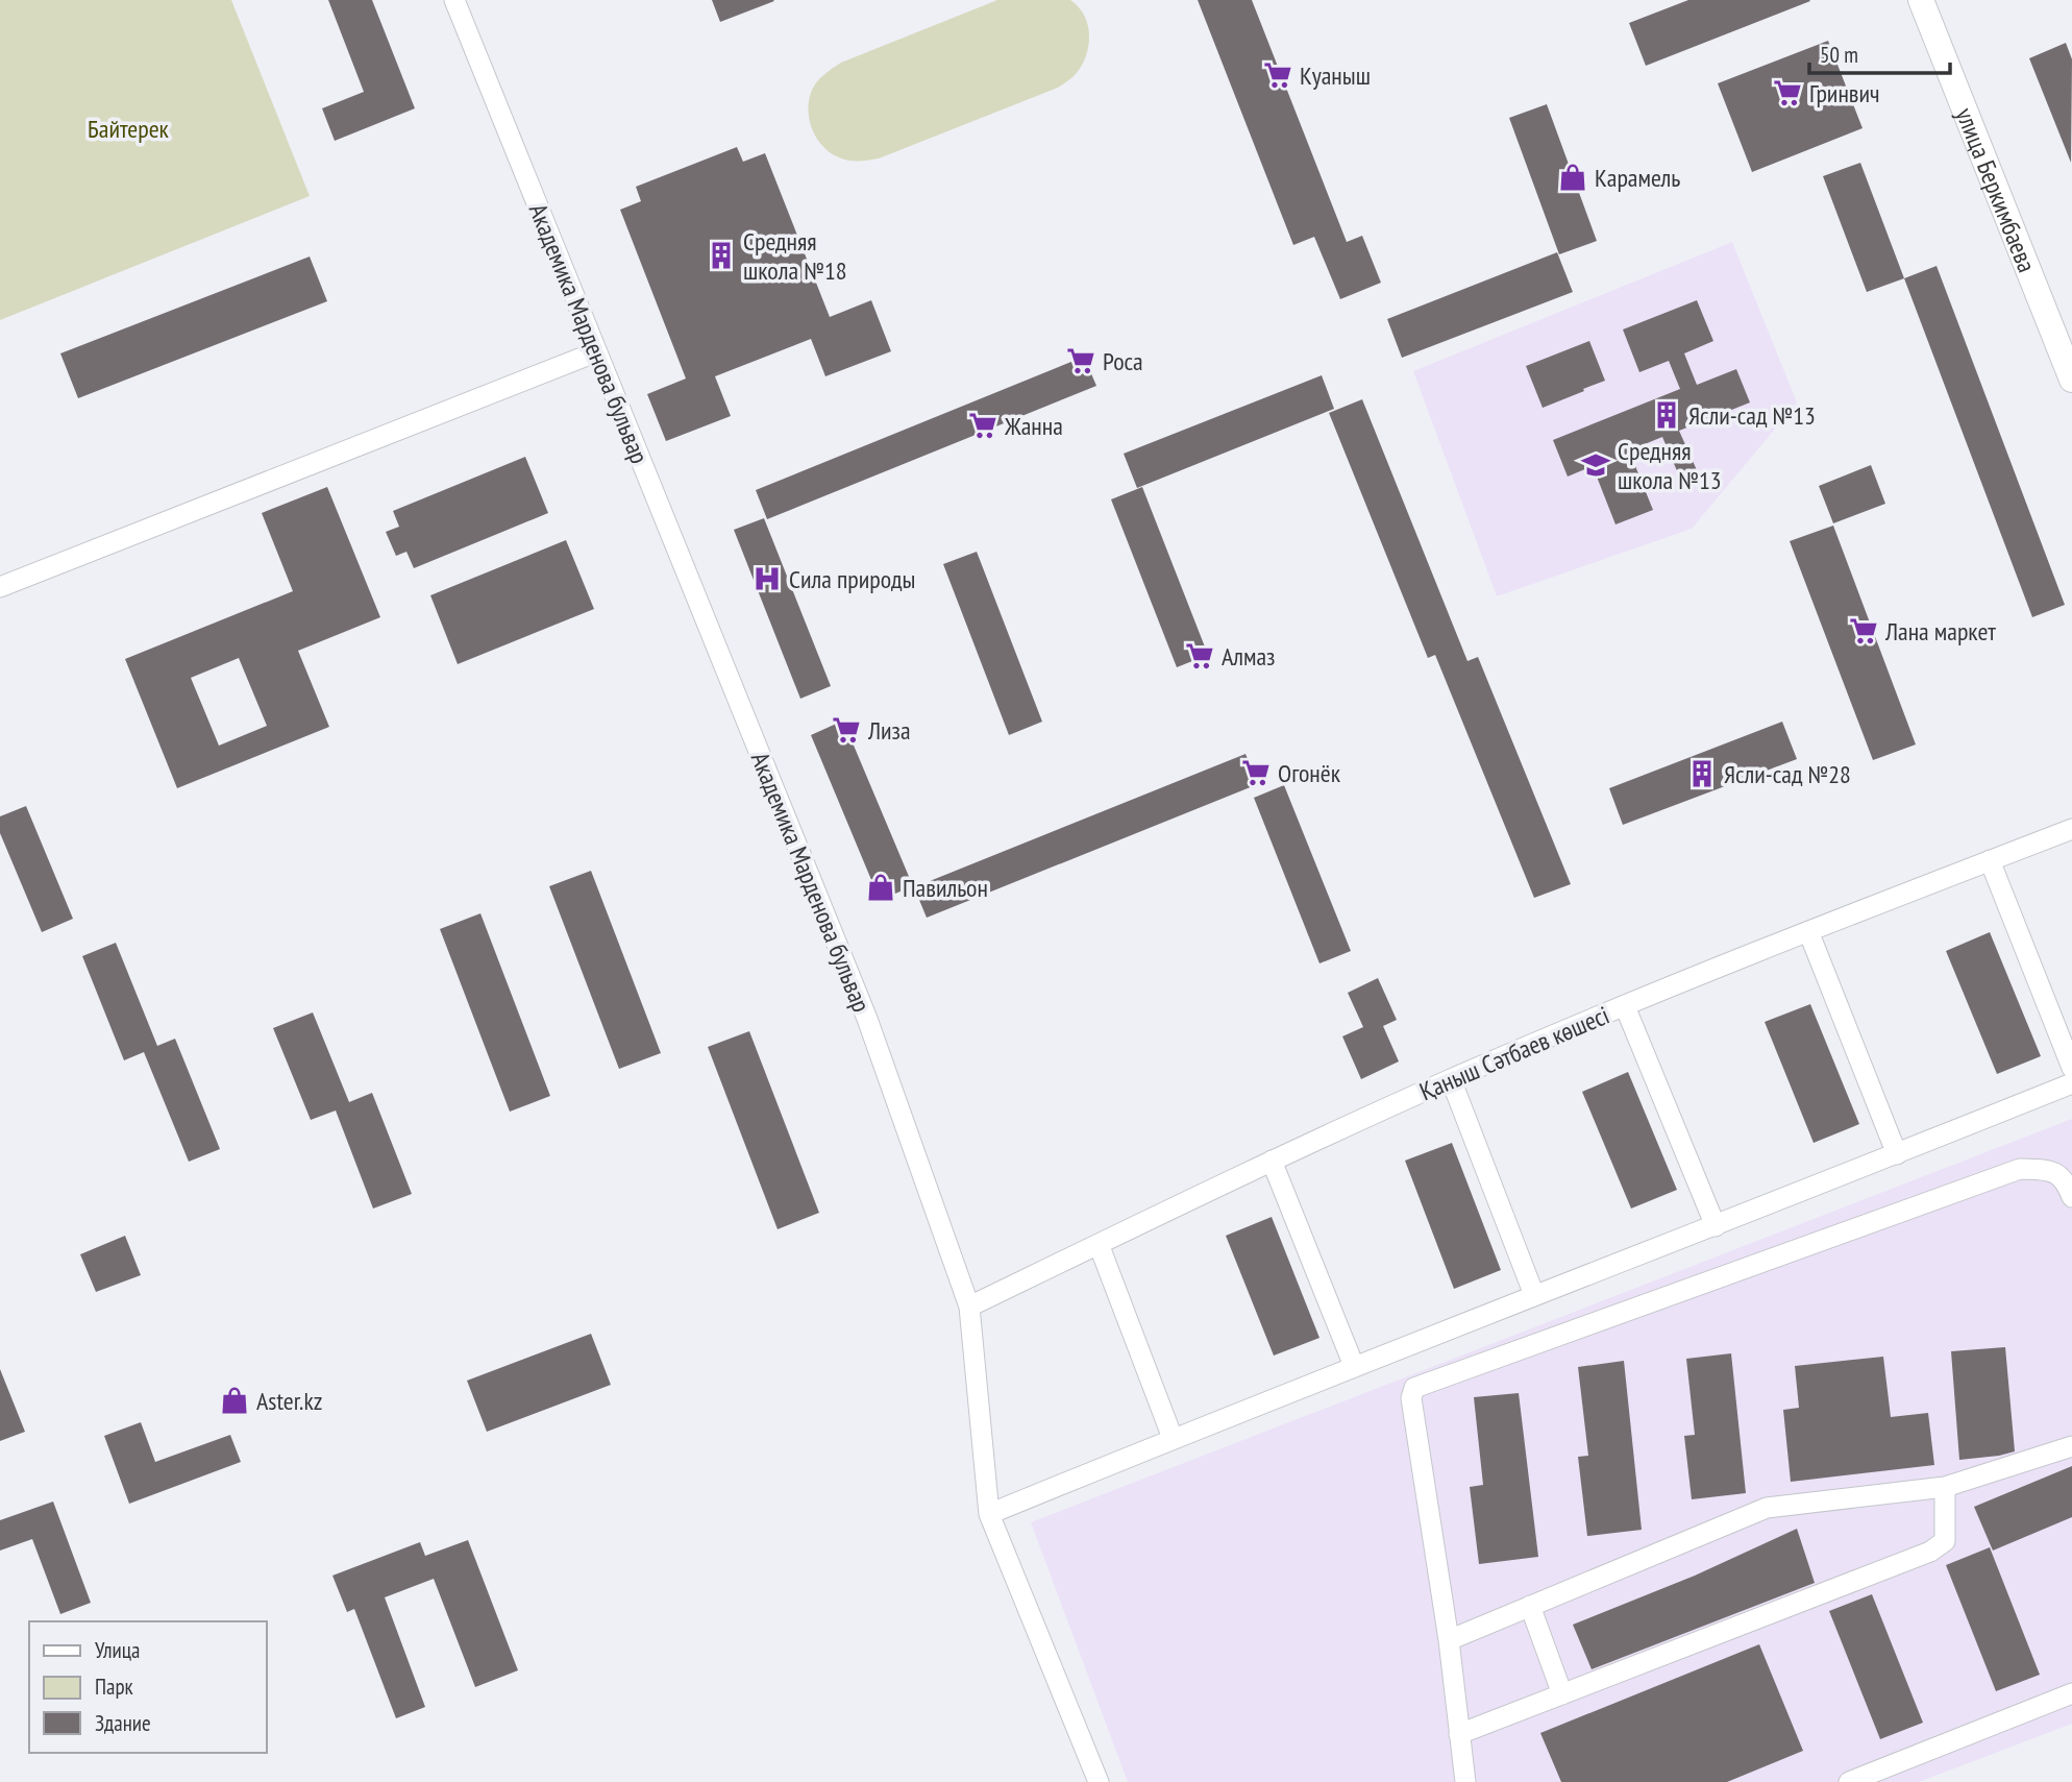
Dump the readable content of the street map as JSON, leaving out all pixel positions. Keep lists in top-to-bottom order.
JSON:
{
  "streets": {
    "street": ["улица Беркимбаева", "Академика Марденова бульвар", "Қаныш Сәтбаев көшесі"]
  },
  "crossings": [
    ["Академика Марденова бульвар", "Қаныш Сәтбаев көшесі"]
  ],
  "parks": ["Байтерек"],
  "places": {
    "supermarket": [
      "Куаныш",
      "Гринвич",
      "Роса",
      "Жанна",
      "Лана маркет",
      "Алмаз",
      "Лиза",
      "Огонёк"
    ],
    "shop": ["Карамель", "Павильон", "Aster.kz"],
    "building": ["Средняя школа №18", "Ясли-сад №13", "Ясли-сад №28"],
    "school or university": ["Средняя школа №13"],
    "hospital": ["Сила природы"]
  },
  "legend": ["Улица", "Парк", "Здание"],
  "scale_bar": "50 m"
}
